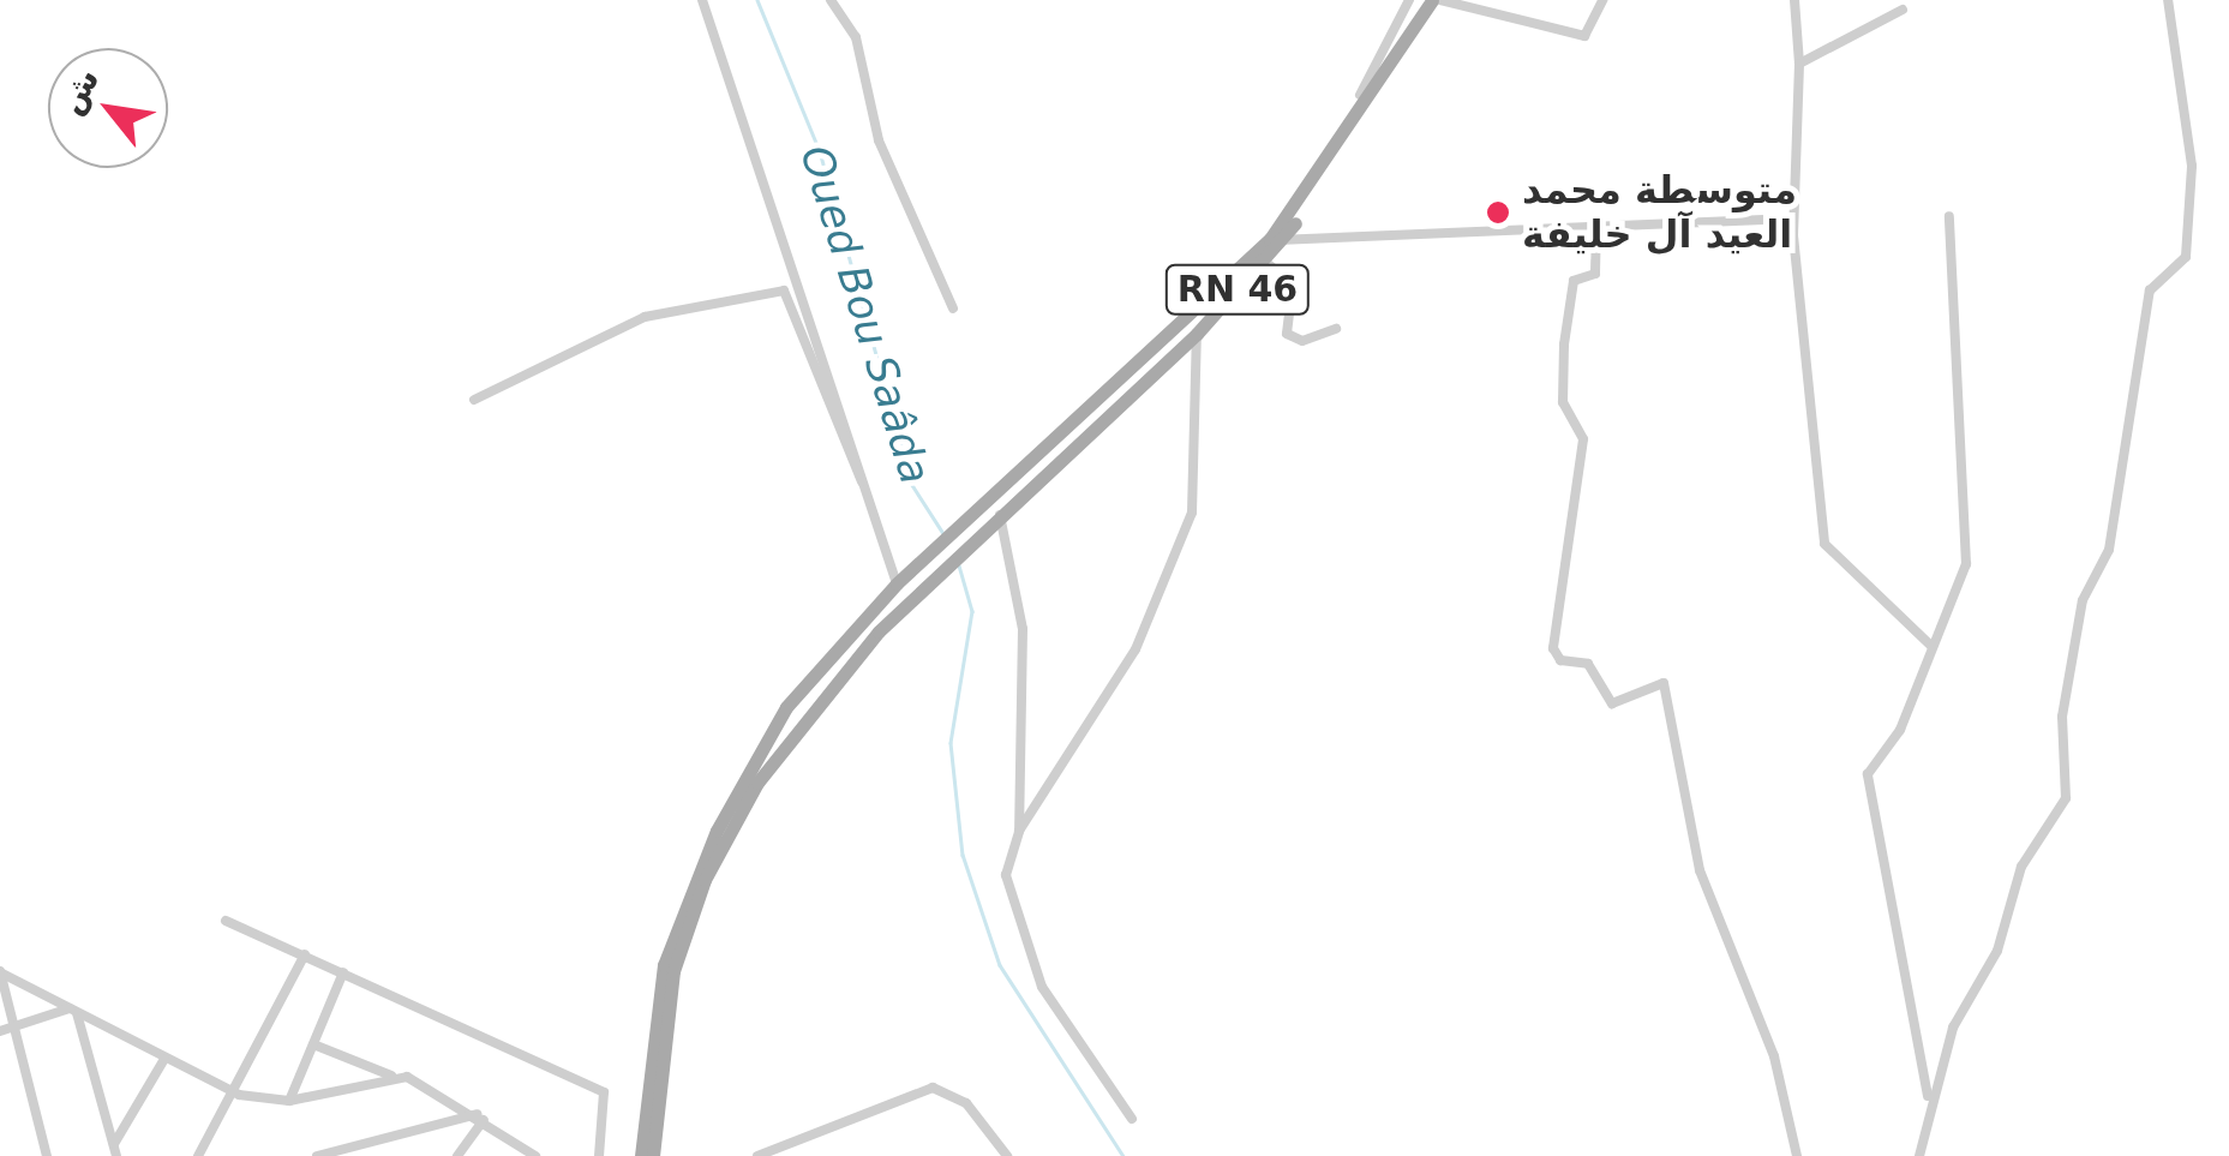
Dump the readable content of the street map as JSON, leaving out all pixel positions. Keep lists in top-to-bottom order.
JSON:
{
  "streets": {
    "main road": ["RN 46"]
  },
  "water": ["Oued Bou Saâda"],
  "places": ["متوسطة محمد العيد آل خليفة"],
  "north": "top left"
}
